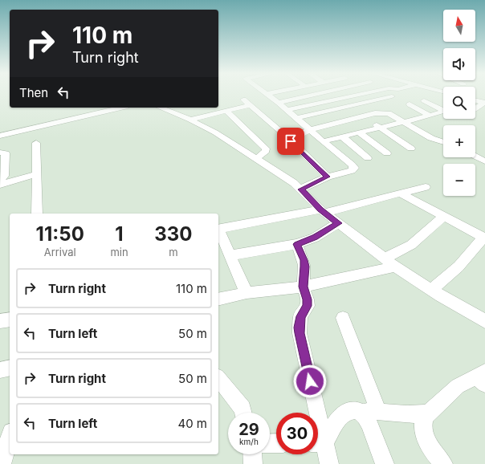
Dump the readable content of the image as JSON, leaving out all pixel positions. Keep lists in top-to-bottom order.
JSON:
{
  "north": "top",
  "page": {
    "map_buttons": ["+", "−"],
    "turn": ["110 m", "Turn right"],
    "then": "Then",
    "eta": [
      "11:50",
      "Arrival",
      "1",
      "min",
      "330",
      "m"
    ],
    "list": [
      {
        "name": "Turn right",
        "value": "110 m"
      },
      {
        "name": "Turn left",
        "value": "50 m"
      },
      {
        "name": "Turn right",
        "value": "50 m"
      },
      {
        "name": "Turn left",
        "value": "40 m"
      }
    ],
    "speed": "29 km/h",
    "limit": "30"
  }
}
